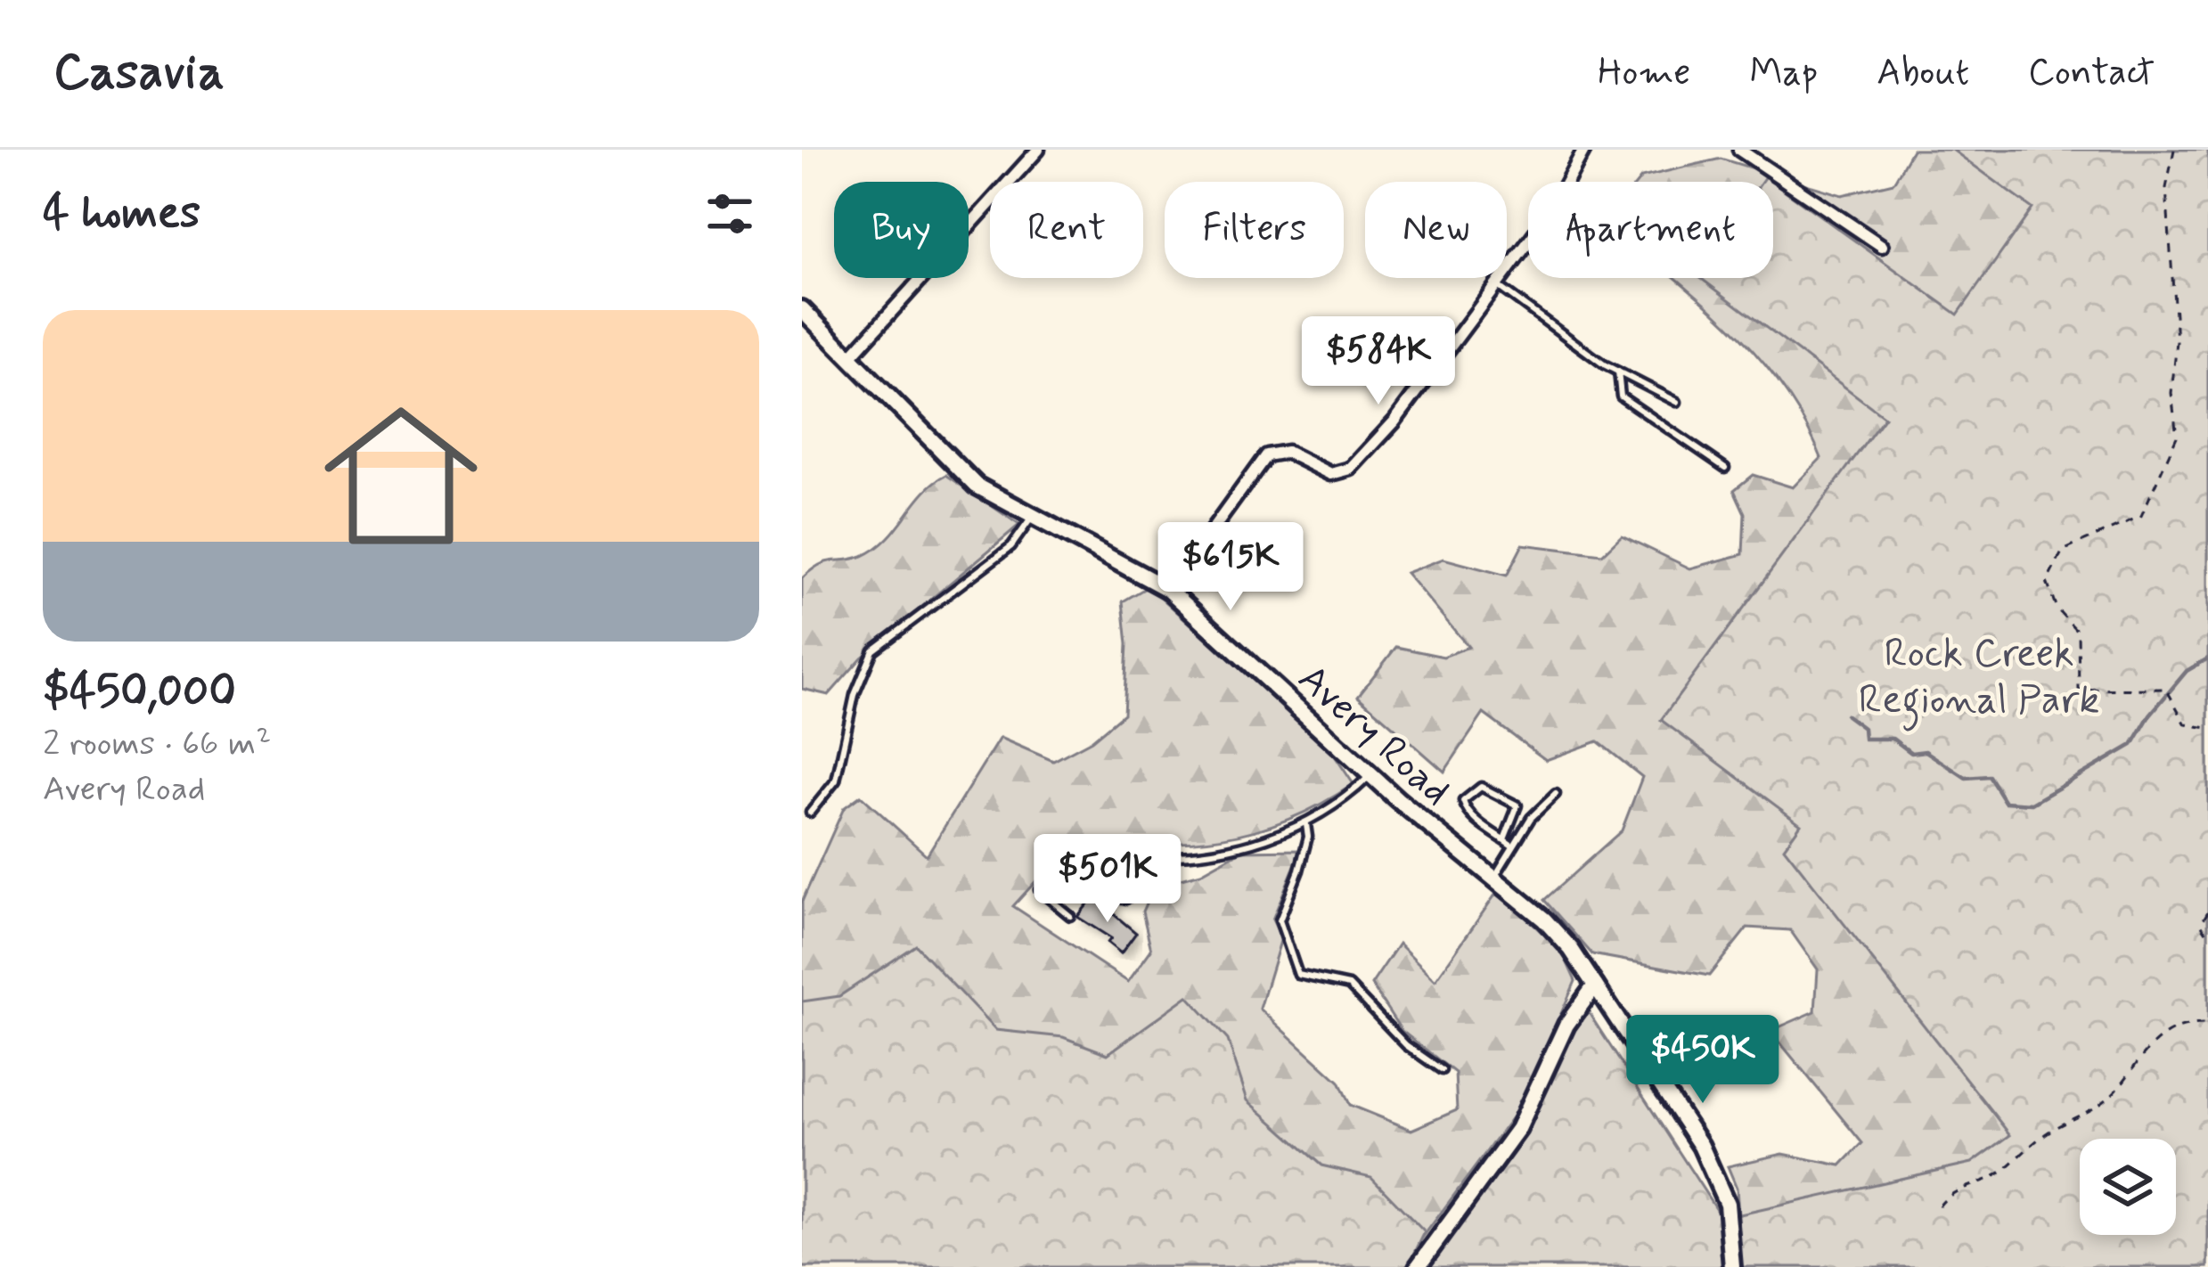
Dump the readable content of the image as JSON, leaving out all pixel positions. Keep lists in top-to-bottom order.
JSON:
{
  "streets": {
    "street": ["Avery Road"]
  },
  "parks": ["Rock Creek Regional Park"],
  "page": {
    "header": "Casavia",
    "nav": [
      "Home",
      "Map",
      "About",
      "Contact"
    ],
    "heading": "4 homes",
    "chip": [
      "Buy",
      "Rent",
      "Filters",
      "New",
      "Apartment"
    ],
    "list": [
      {
        "name": "$450,000",
        "note": "2 rooms · 66 m² · Avery Road"
      }
    ],
    "price": [
      "$584K",
      "$615K",
      "$501K",
      "$450K"
    ]
  }
}
